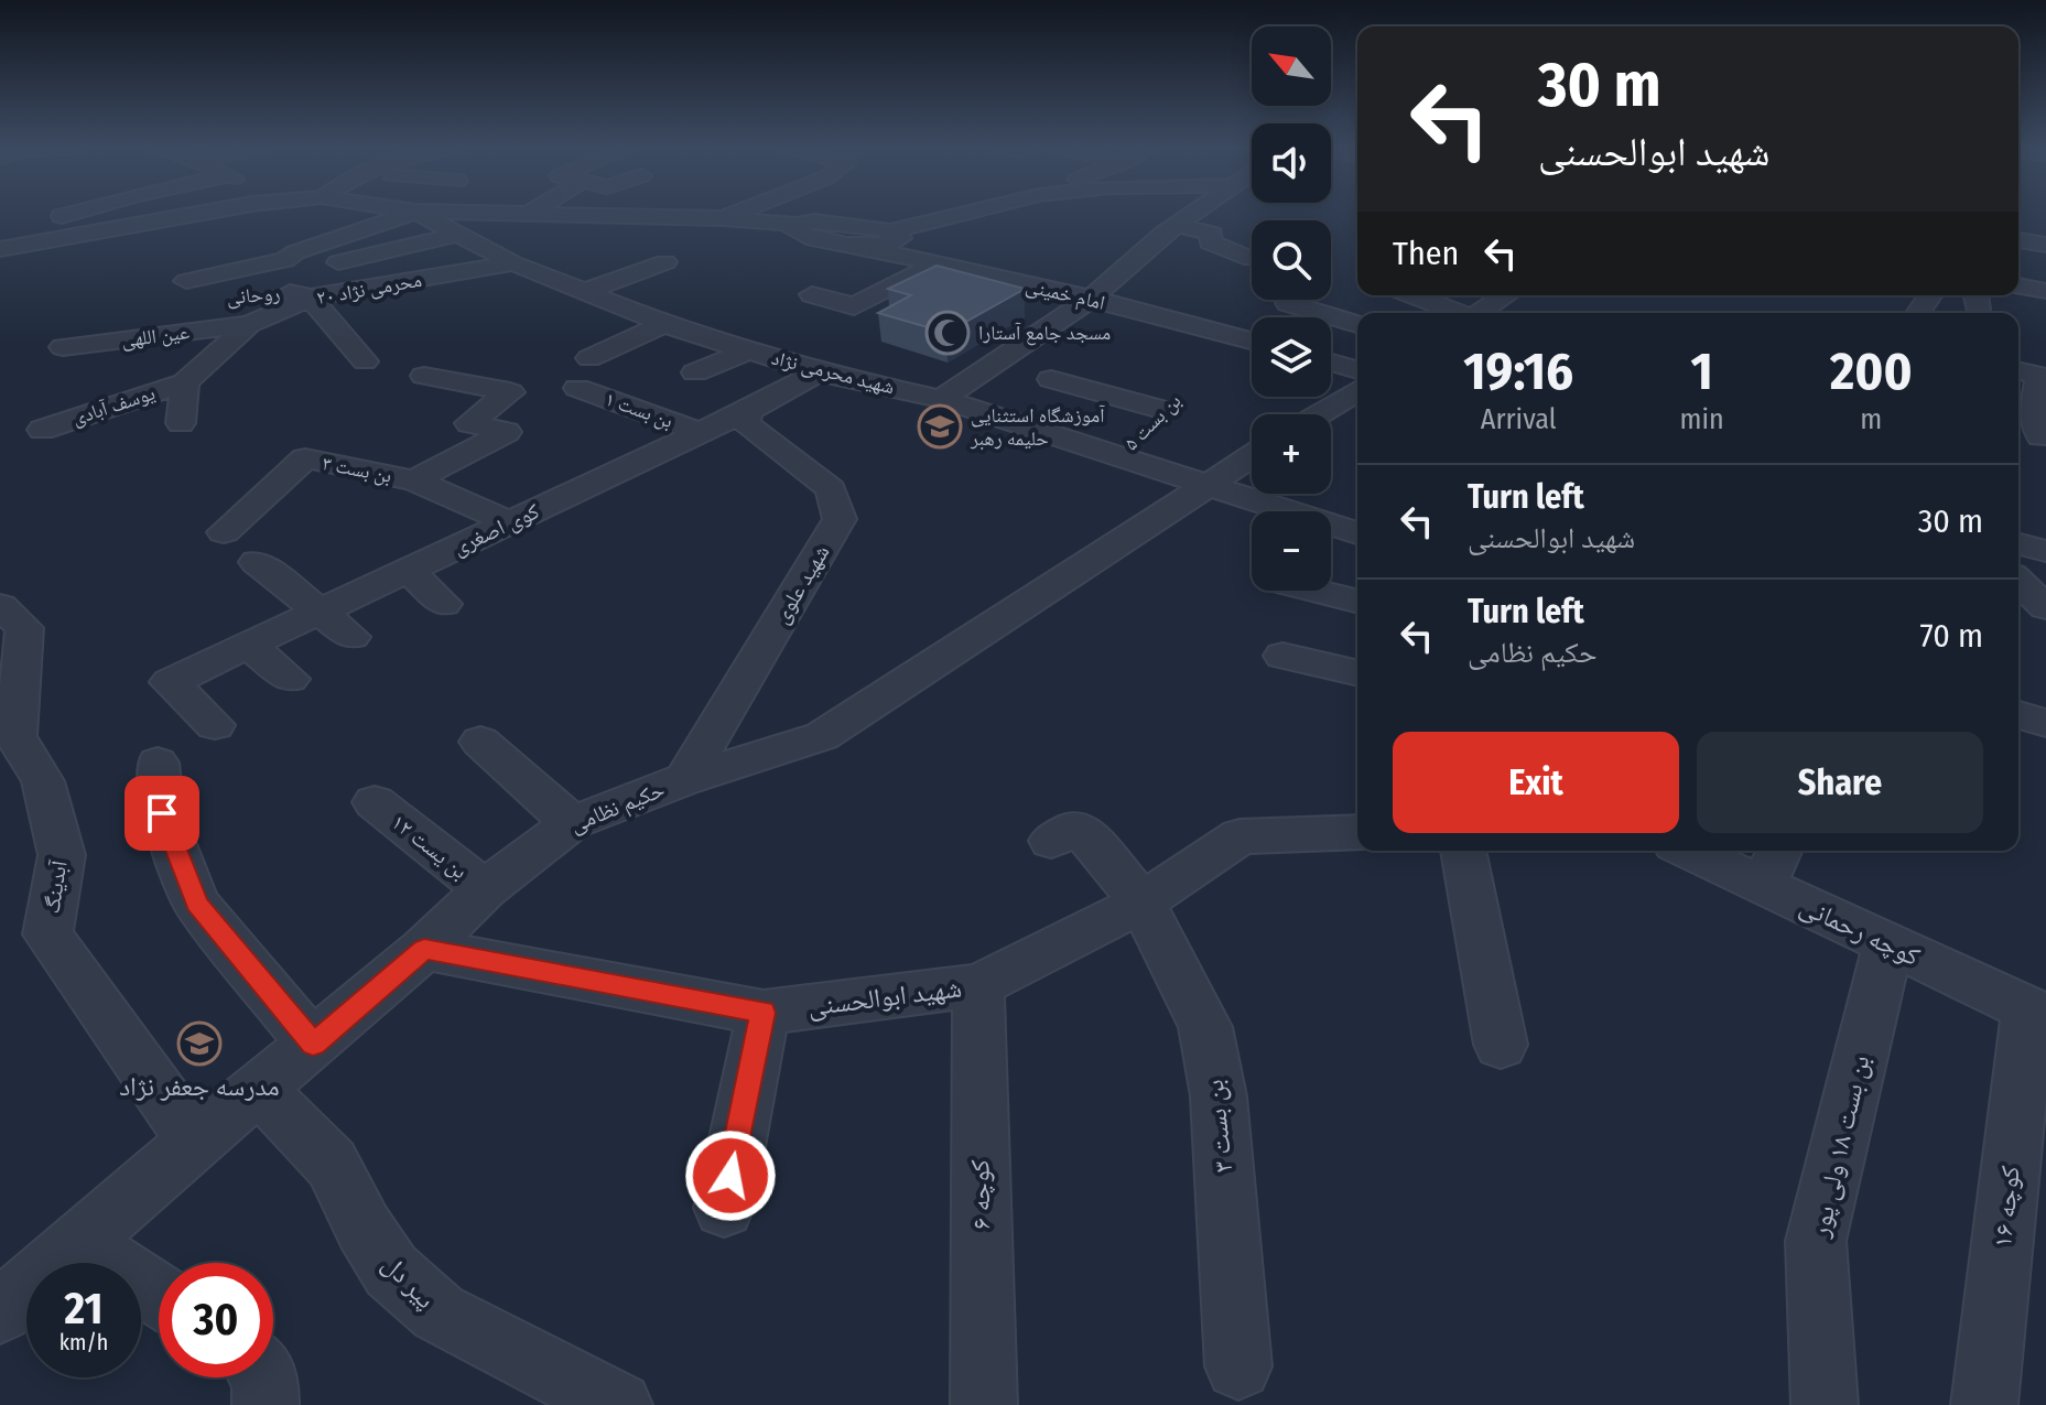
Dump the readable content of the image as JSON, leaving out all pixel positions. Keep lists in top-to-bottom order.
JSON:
{
  "streets": {
    "street": [
      "محرمی نژاد ۲۰",
      "امام خمینی",
      "روحانی",
      "عین اللهی",
      "شهید محرمی نژاد",
      "یوسف آبادی",
      "بن بست ۱",
      "بن بست ۵",
      "بن بست ۳",
      "کوی اصغری",
      "شهید علوی",
      "حکیم نظامی",
      "بن یست ۱۲",
      "آبدینگ",
      "کوچه رحمانی",
      "شهید ابوالحسنی",
      "بن بست ۱۸ ولی پور",
      "کوچه ۶",
      "کوچه ۱۶",
      "پیر دل"
    ]
  },
  "crossings": [
    ["محرمی نژاد ۲۰", "روحانی"],
    ["محرمی نژاد ۲۰", "عین اللهی"],
    ["محرمی نژاد ۲۰", "شهید محرمی نژاد"],
    ["محرمی نژاد ۲۰", "یوسف آبادی"],
    ["شهید محرمی نژاد", "بن بست ۵"],
    ["شهید محرمی نژاد", "کوی اصغری"],
    ["شهید محرمی نژاد", "حکیم نظامی"],
    ["بن بست ۱", "کوی اصغری"],
    ["بن بست ۳", "کوی اصغری"],
    ["بن بست ۳", "شهید ابوالحسنی"],
    ["کوی اصغری", "شهید علوی"],
    ["شهید علوی", "حکیم نظامی"],
    ["حکیم نظامی", "بن یست ۱۲"],
    ["حکیم نظامی", "آبدینگ"],
    ["حکیم نظامی", "شهید ابوالحسنی"],
    ["حکیم نظامی", "پیر دل"],
    ["کوچه رحمانی", "بن بست ۱۸ ولی پور"],
    ["کوچه رحمانی", "کوچه ۱۶"],
    ["شهید ابوالحسنی", "کوچه ۶"]
  ],
  "places": {
    "mosque": ["مسجد جامع آستارا"],
    "school or university": ["آموزشگاه استثنایی حلیمه رهبر", "مدرسه جعفر نژاد"]
  },
  "north": "top left",
  "page": {
    "map_buttons": ["+", "−"],
    "turn": ["30 m", "شهید ابوالحسنی"],
    "then": "Then",
    "eta": [
      "19:16",
      "Arrival",
      "1",
      "min",
      "200",
      "m"
    ],
    "list": [
      {
        "name": "Turn left",
        "note": "شهید ابوالحسنی",
        "value": "30 m"
      },
      {
        "name": "Turn left",
        "note": "حکیم نظامی",
        "value": "70 m"
      }
    ],
    "buttons": ["Exit", "Share"],
    "speed": "21 km/h",
    "limit": "30"
  }
}
